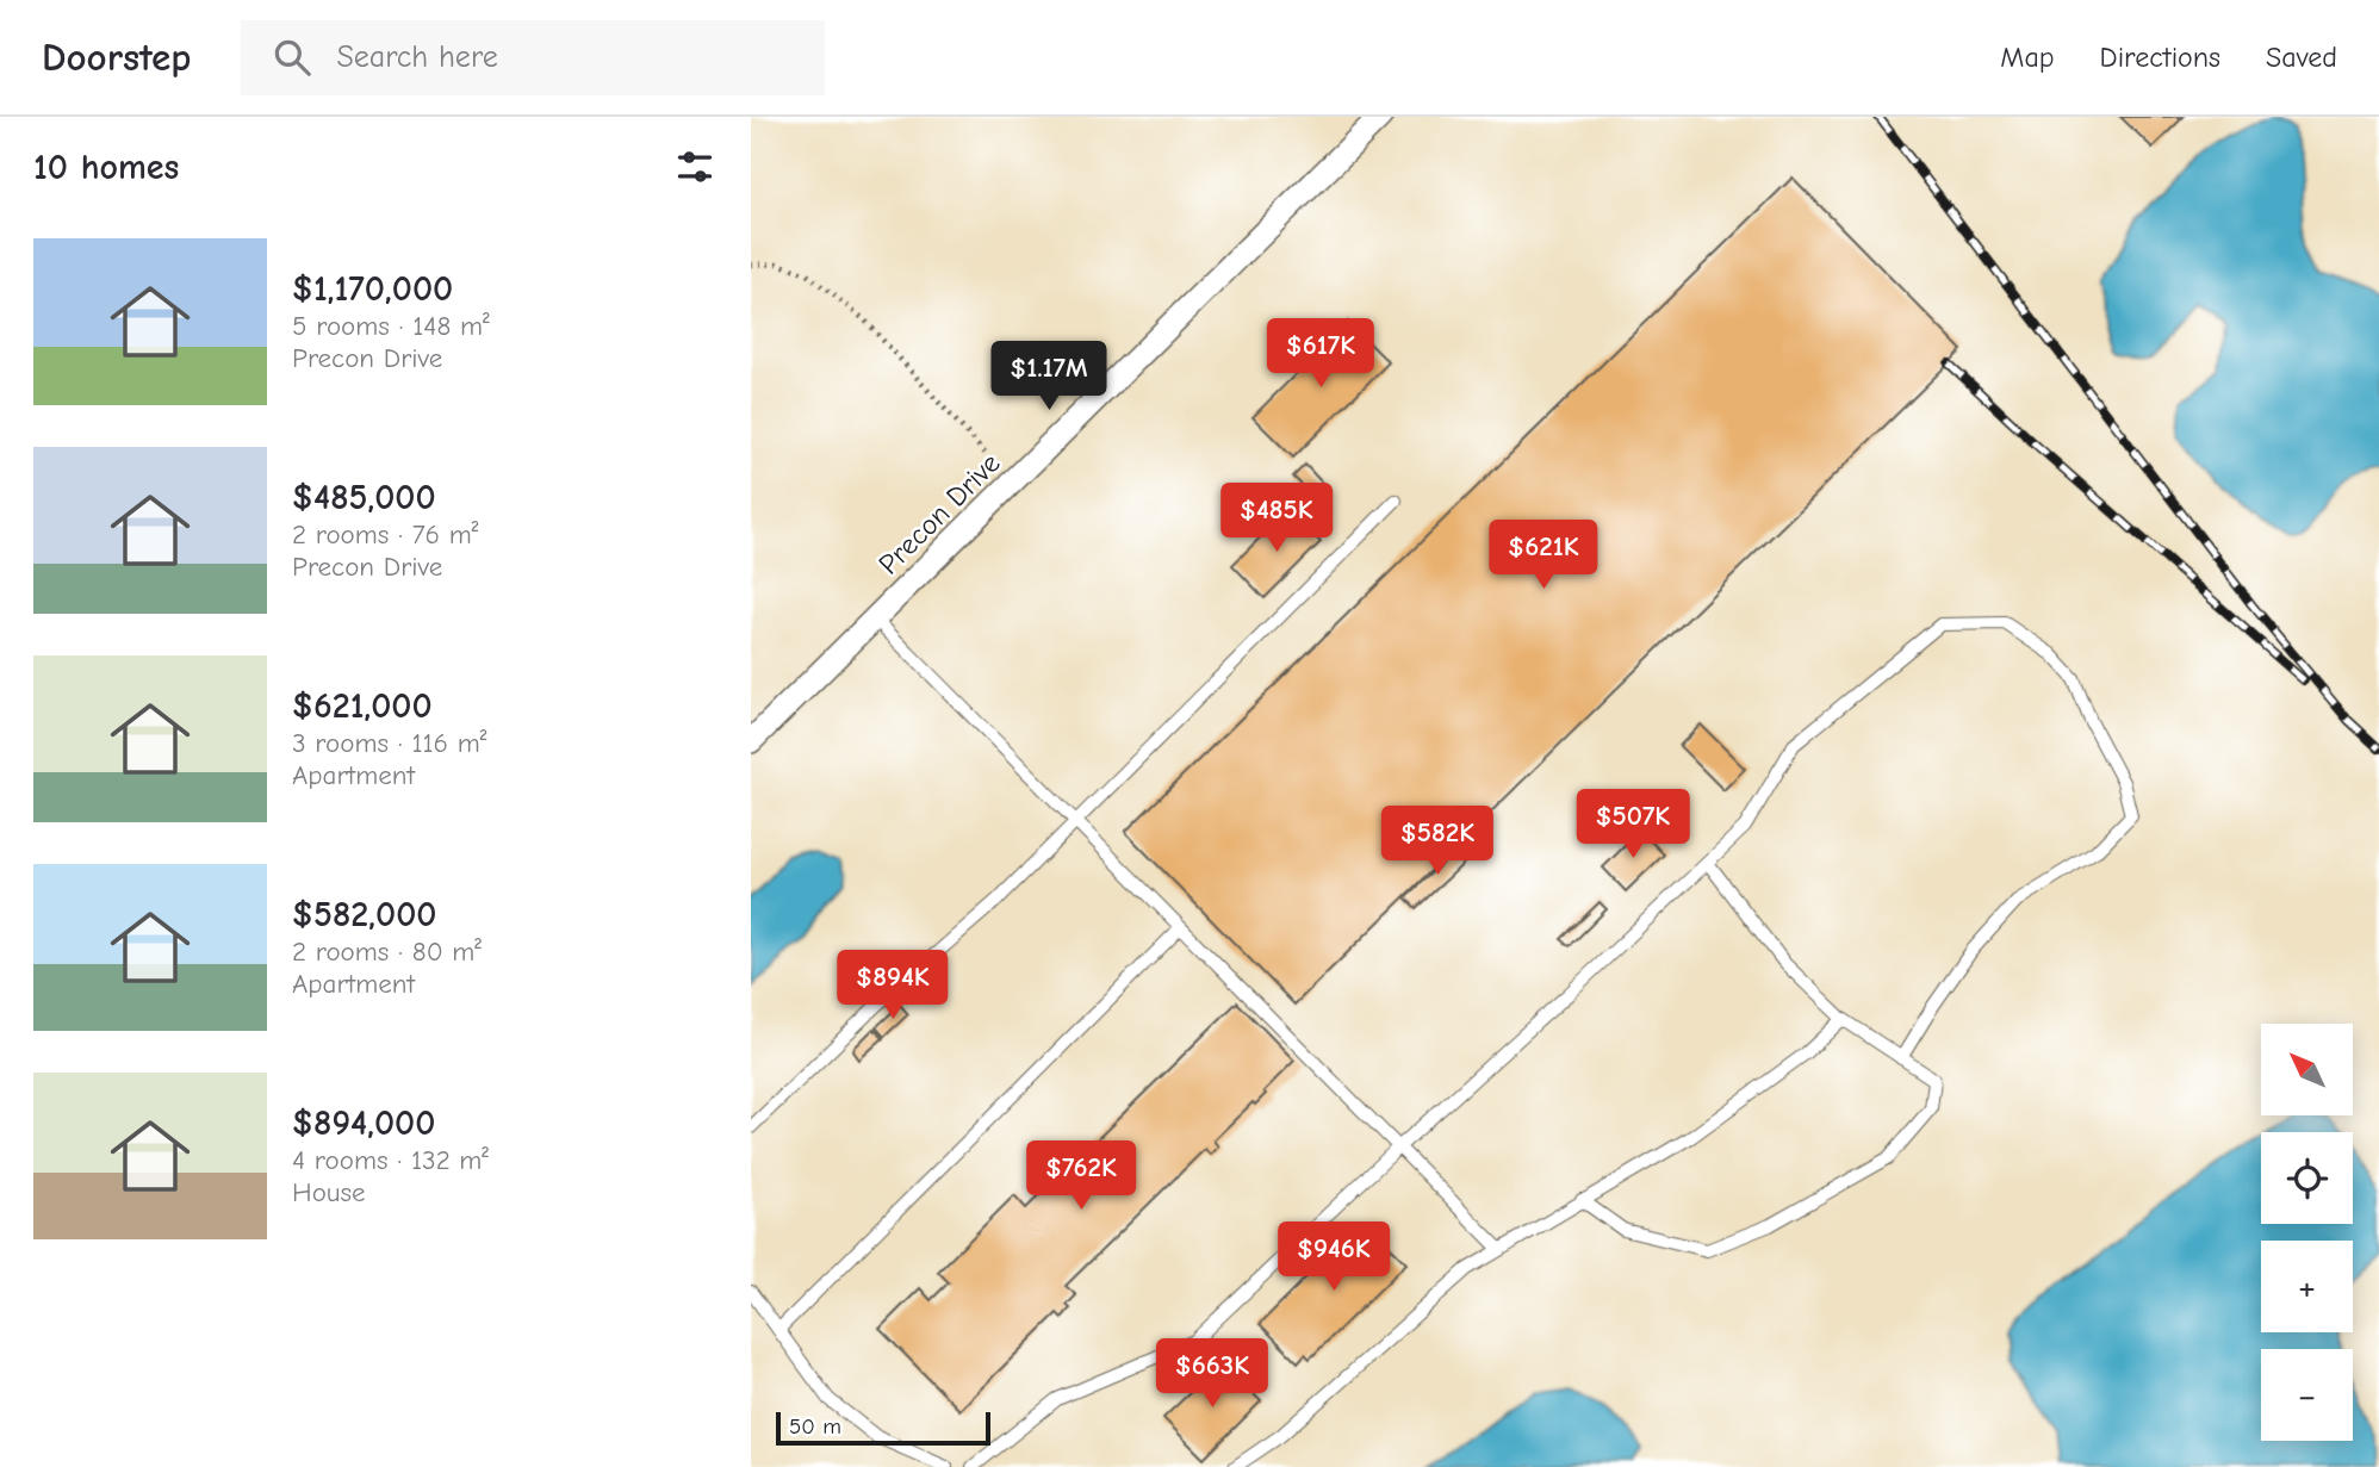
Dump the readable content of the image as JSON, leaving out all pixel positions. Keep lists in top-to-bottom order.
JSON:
{
  "streets": {
    "street": ["Precon Drive"]
  },
  "scale_bar": "50 m",
  "north": "top left",
  "page": {
    "header": "Doorstep",
    "search": "Search here",
    "nav": ["Map", "Directions", "Saved"],
    "heading": "10 homes",
    "list": [
      {
        "name": "$1,170,000",
        "note": "5 rooms · 148 m² · Precon Drive"
      },
      {
        "name": "$485,000",
        "note": "2 rooms · 76 m² · Precon Drive"
      },
      {
        "name": "$621,000",
        "note": "3 rooms · 116 m² · Apartment"
      },
      {
        "name": "$582,000",
        "note": "2 rooms · 80 m² · Apartment"
      },
      {
        "name": "$894,000",
        "note": "4 rooms · 132 m² · House"
      }
    ],
    "price": [
      "$617K",
      "$1.17M",
      "$485K",
      "$621K",
      "$507K",
      "$582K",
      "$894K",
      "$762K",
      "$946K",
      "$663K"
    ],
    "map_buttons": ["+", "−"],
    "scale": "50 m"
  }
}
